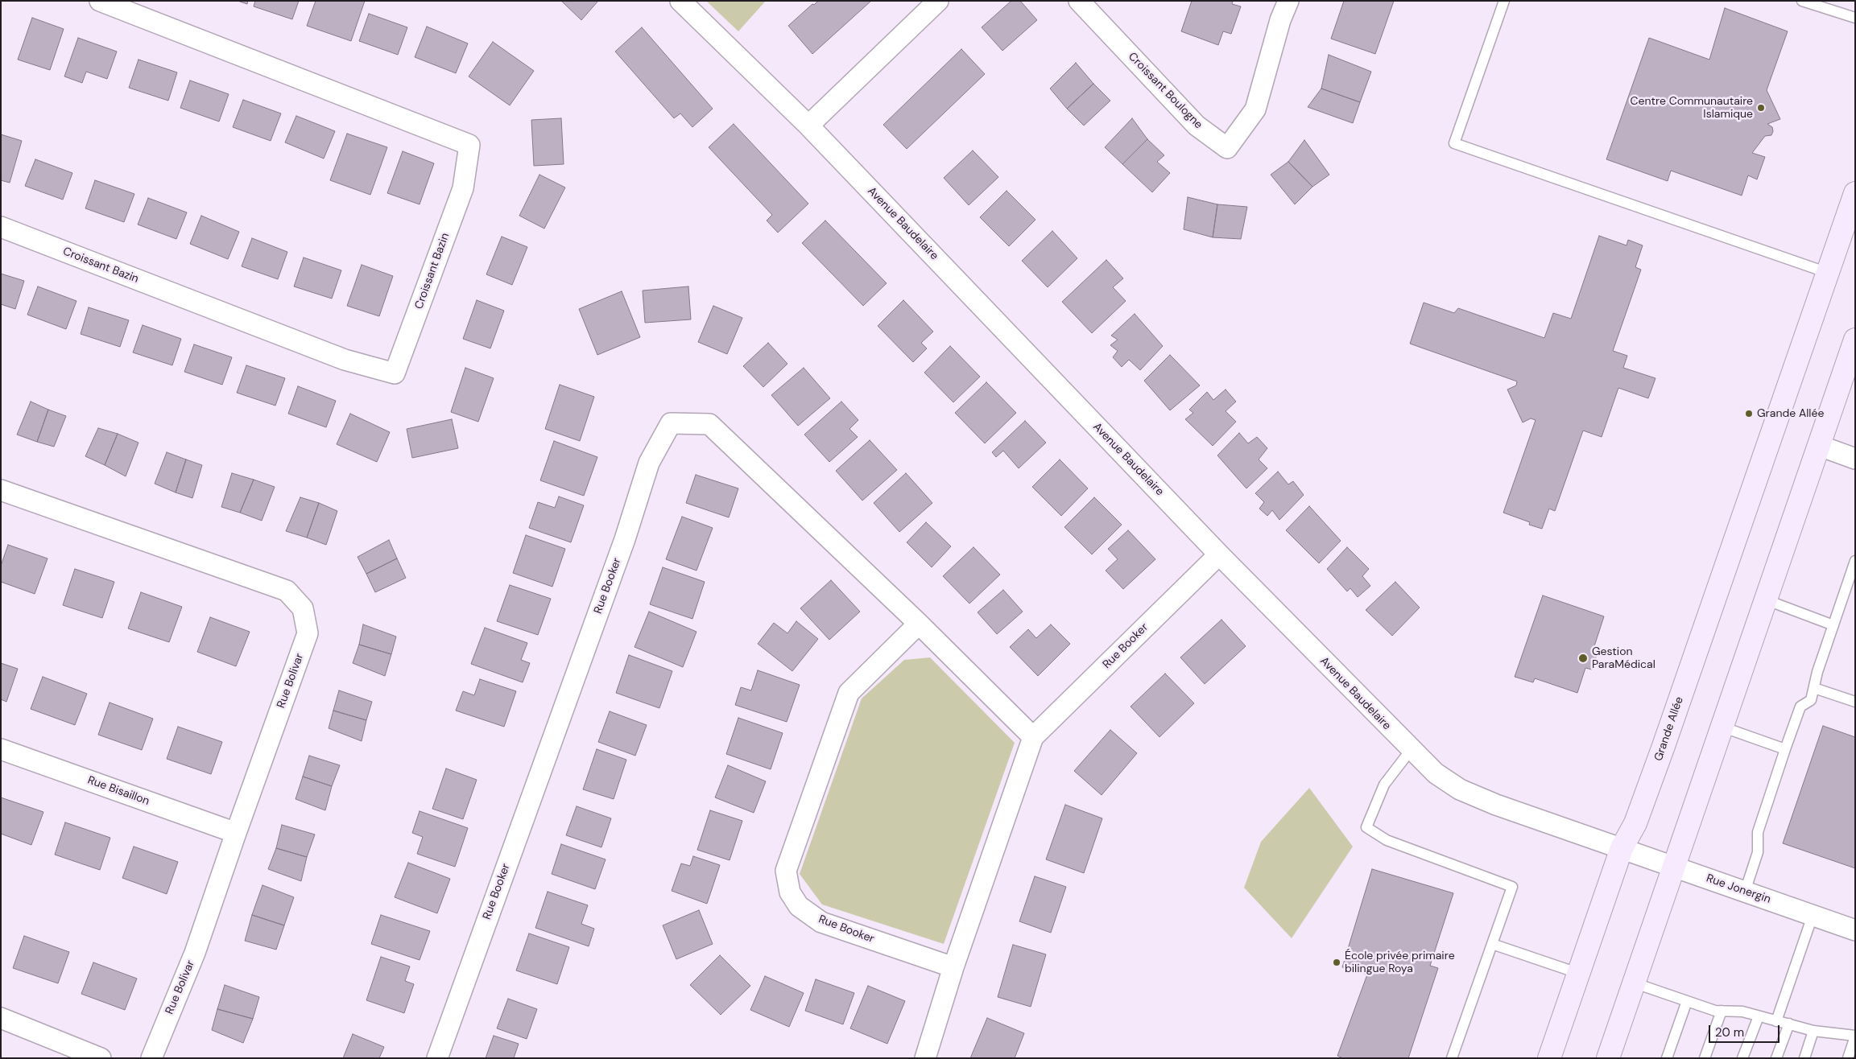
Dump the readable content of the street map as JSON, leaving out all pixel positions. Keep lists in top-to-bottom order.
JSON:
{
  "streets": {
    "main road": ["Grande Allée"],
    "street": [
      "Croissant Boulogne",
      "Avenue Baudelaire",
      "Croissant Bazin",
      "Rue Booker",
      "Rue Bolivar",
      "Rue Bisaillon",
      "Rue Jonergin"
    ]
  },
  "crossings": [
    ["Avenue Baudelaire", "Rue Booker"],
    ["Avenue Baudelaire", "Grande Allée"],
    ["Avenue Baudelaire", "Rue Jonergin"],
    ["Rue Bolivar", "Rue Bisaillon"],
    ["Grande Allée", "Rue Jonergin"]
  ],
  "places": [
    "Centre Communautaire Islamique",
    "Grande Allée",
    "Gestion ParaMédical",
    "École privée primaire bilingue Roya"
  ],
  "scale_bar": "20 m"
}
